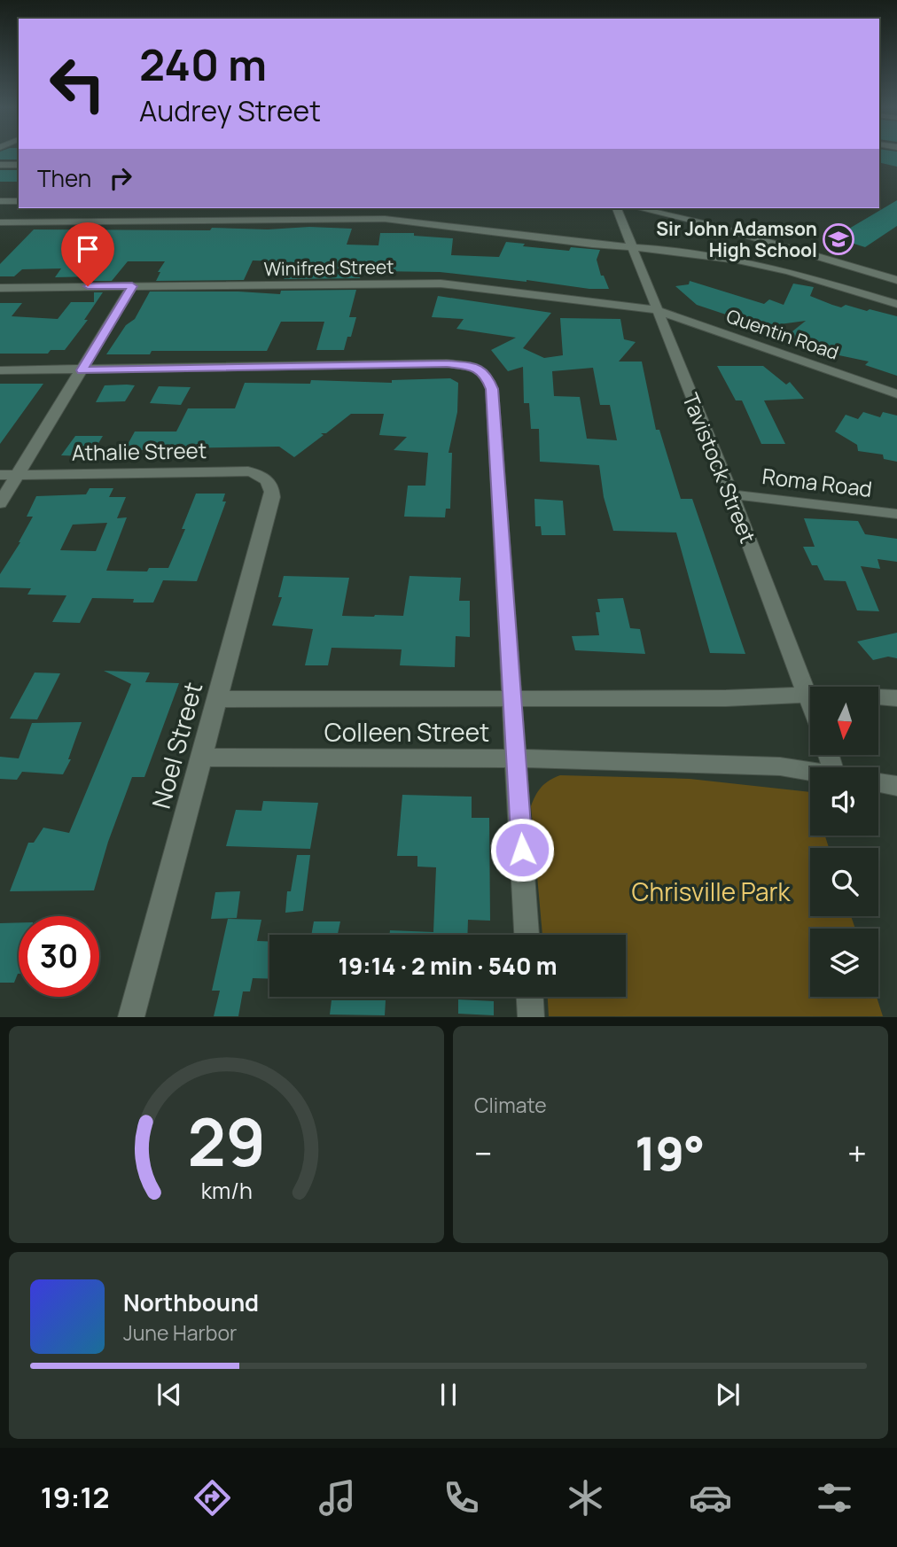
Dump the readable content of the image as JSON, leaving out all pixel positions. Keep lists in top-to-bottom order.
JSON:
{
  "streets": {
    "street": [
      "Winifred Street",
      "Quentin Road",
      "Athalie Street",
      "Tavistock Street",
      "Roma Road",
      "Colleen Street",
      "Noel Street"
    ]
  },
  "crossings": [
    ["Winifred Street", "Quentin Road"],
    ["Winifred Street", "Tavistock Street"],
    ["Quentin Road", "Tavistock Street"],
    ["Athalie Street", "Noel Street"],
    ["Tavistock Street", "Roma Road"],
    ["Tavistock Street", "Colleen Street"],
    ["Colleen Street", "Noel Street"]
  ],
  "parks": ["Chrisville Park"],
  "places": {
    "school or university": ["Sir John Adamson High School"]
  },
  "north": "bottom",
  "page": {
    "turn": ["240 m", "Audrey Street"],
    "then": "Then",
    "limit": "30",
    "trip": "19:14 · 2 min · 540 m",
    "tile": "Climate",
    "heat": ["−", "19°", "+"],
    "song": ["Northbound", "June Harbor"],
    "tabs": "19:12",
    "gauge": ["29", "km/h"]
  }
}
